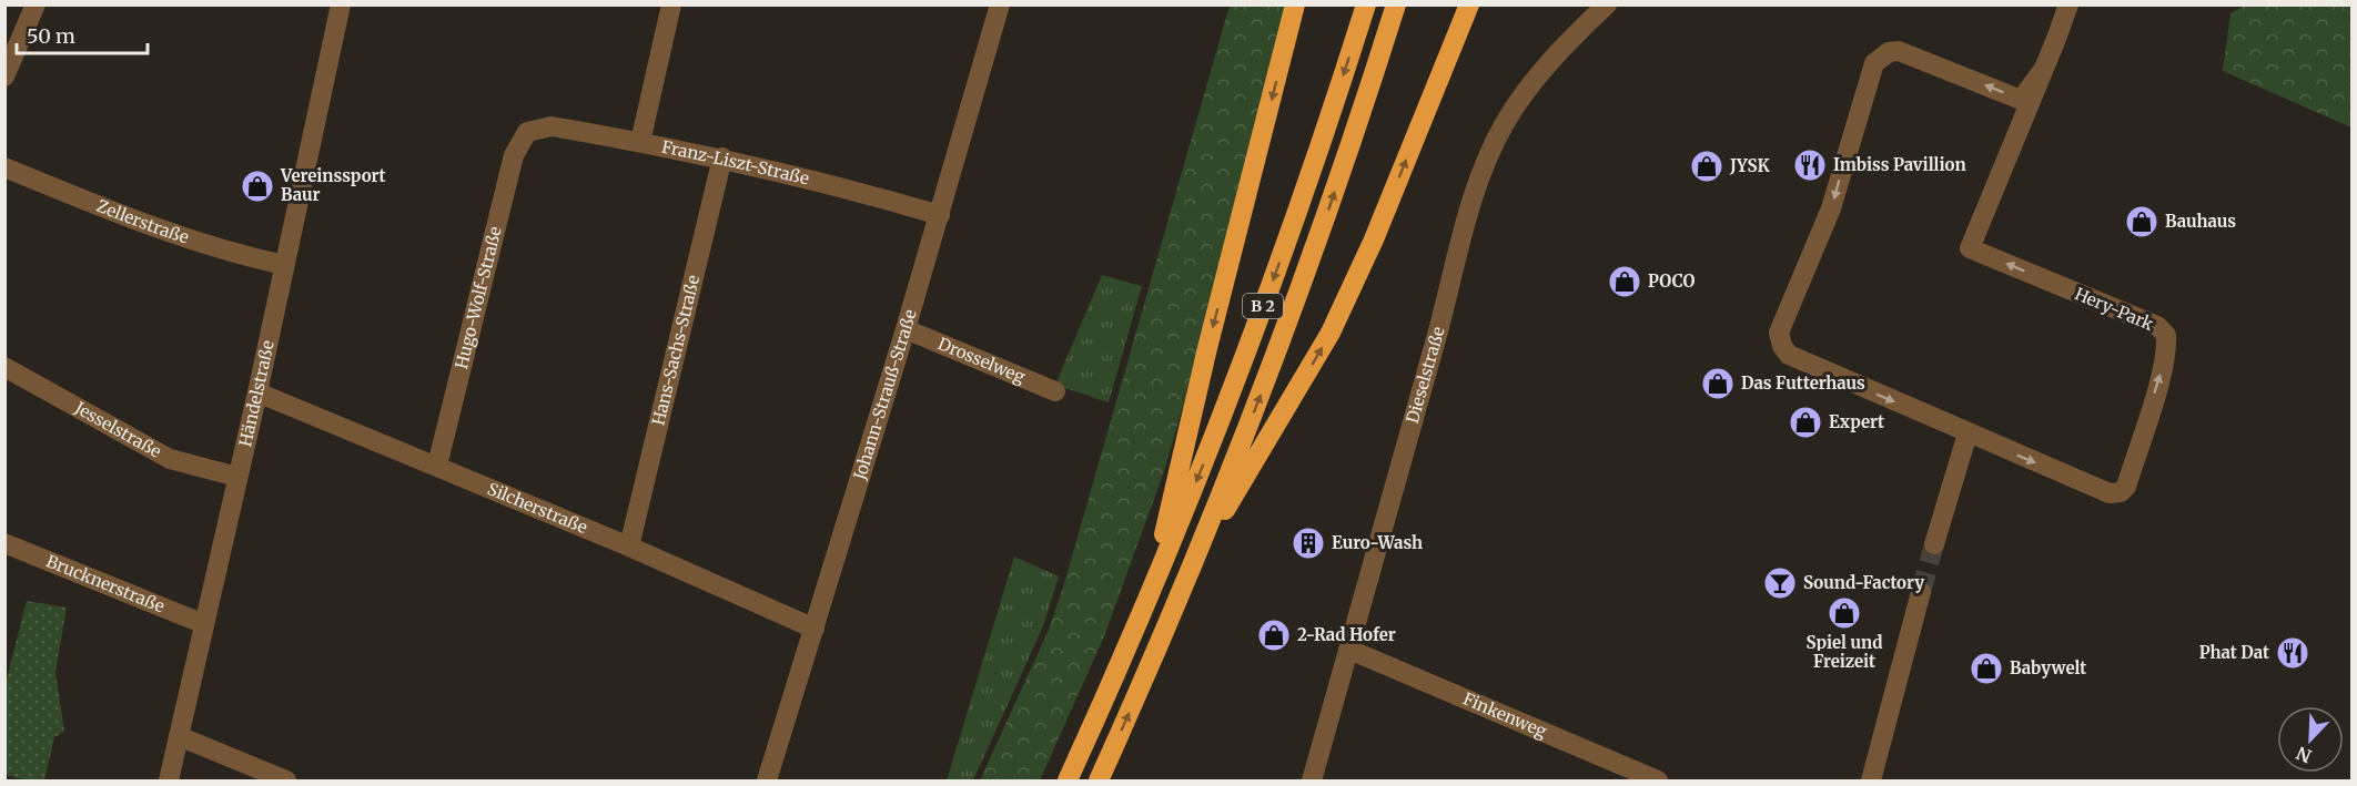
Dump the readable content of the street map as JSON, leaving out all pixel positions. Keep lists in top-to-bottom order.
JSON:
{
  "streets": {
    "highway": ["B 2"],
    "street": [
      "Franz-Liszt-Straße",
      "Zellerstraße",
      "Hugo-Wolf-Straße",
      "Hery-Park",
      "Hans-Sachs-Straße",
      "Drosselweg",
      "Dieselstraße",
      "Händelstraße",
      "Johann-Strauß-Straße",
      "Jesselstraße",
      "Silcherstraße",
      "Brucknerstraße",
      "Finkenweg"
    ]
  },
  "crossings": [
    ["Franz-Liszt-Straße", "Hugo-Wolf-Straße"],
    ["Franz-Liszt-Straße", "Hans-Sachs-Straße"],
    ["Franz-Liszt-Straße", "Johann-Strauß-Straße"],
    ["Zellerstraße", "Händelstraße"],
    ["Hugo-Wolf-Straße", "Silcherstraße"],
    ["Hans-Sachs-Straße", "Silcherstraße"],
    ["Drosselweg", "Johann-Strauß-Straße"],
    ["Dieselstraße", "Finkenweg"],
    ["Händelstraße", "Jesselstraße"],
    ["Händelstraße", "Silcherstraße"],
    ["Händelstraße", "Brucknerstraße"],
    ["Johann-Strauß-Straße", "Silcherstraße"]
  ],
  "places": {
    "restaurant": ["Imbiss Pavillion", "Phat Dat"],
    "shop": [
      "JYSK",
      "Vereinssport Baur",
      "Bauhaus",
      "POCO",
      "Das Futterhaus",
      "Expert",
      "Spiel und Freizeit",
      "2-Rad Hofer",
      "Babywelt"
    ],
    "building": ["Euro-Wash"],
    "bar": ["Sound-Factory"]
  },
  "scale_bar": "50 m",
  "north": "bottom left"
}
